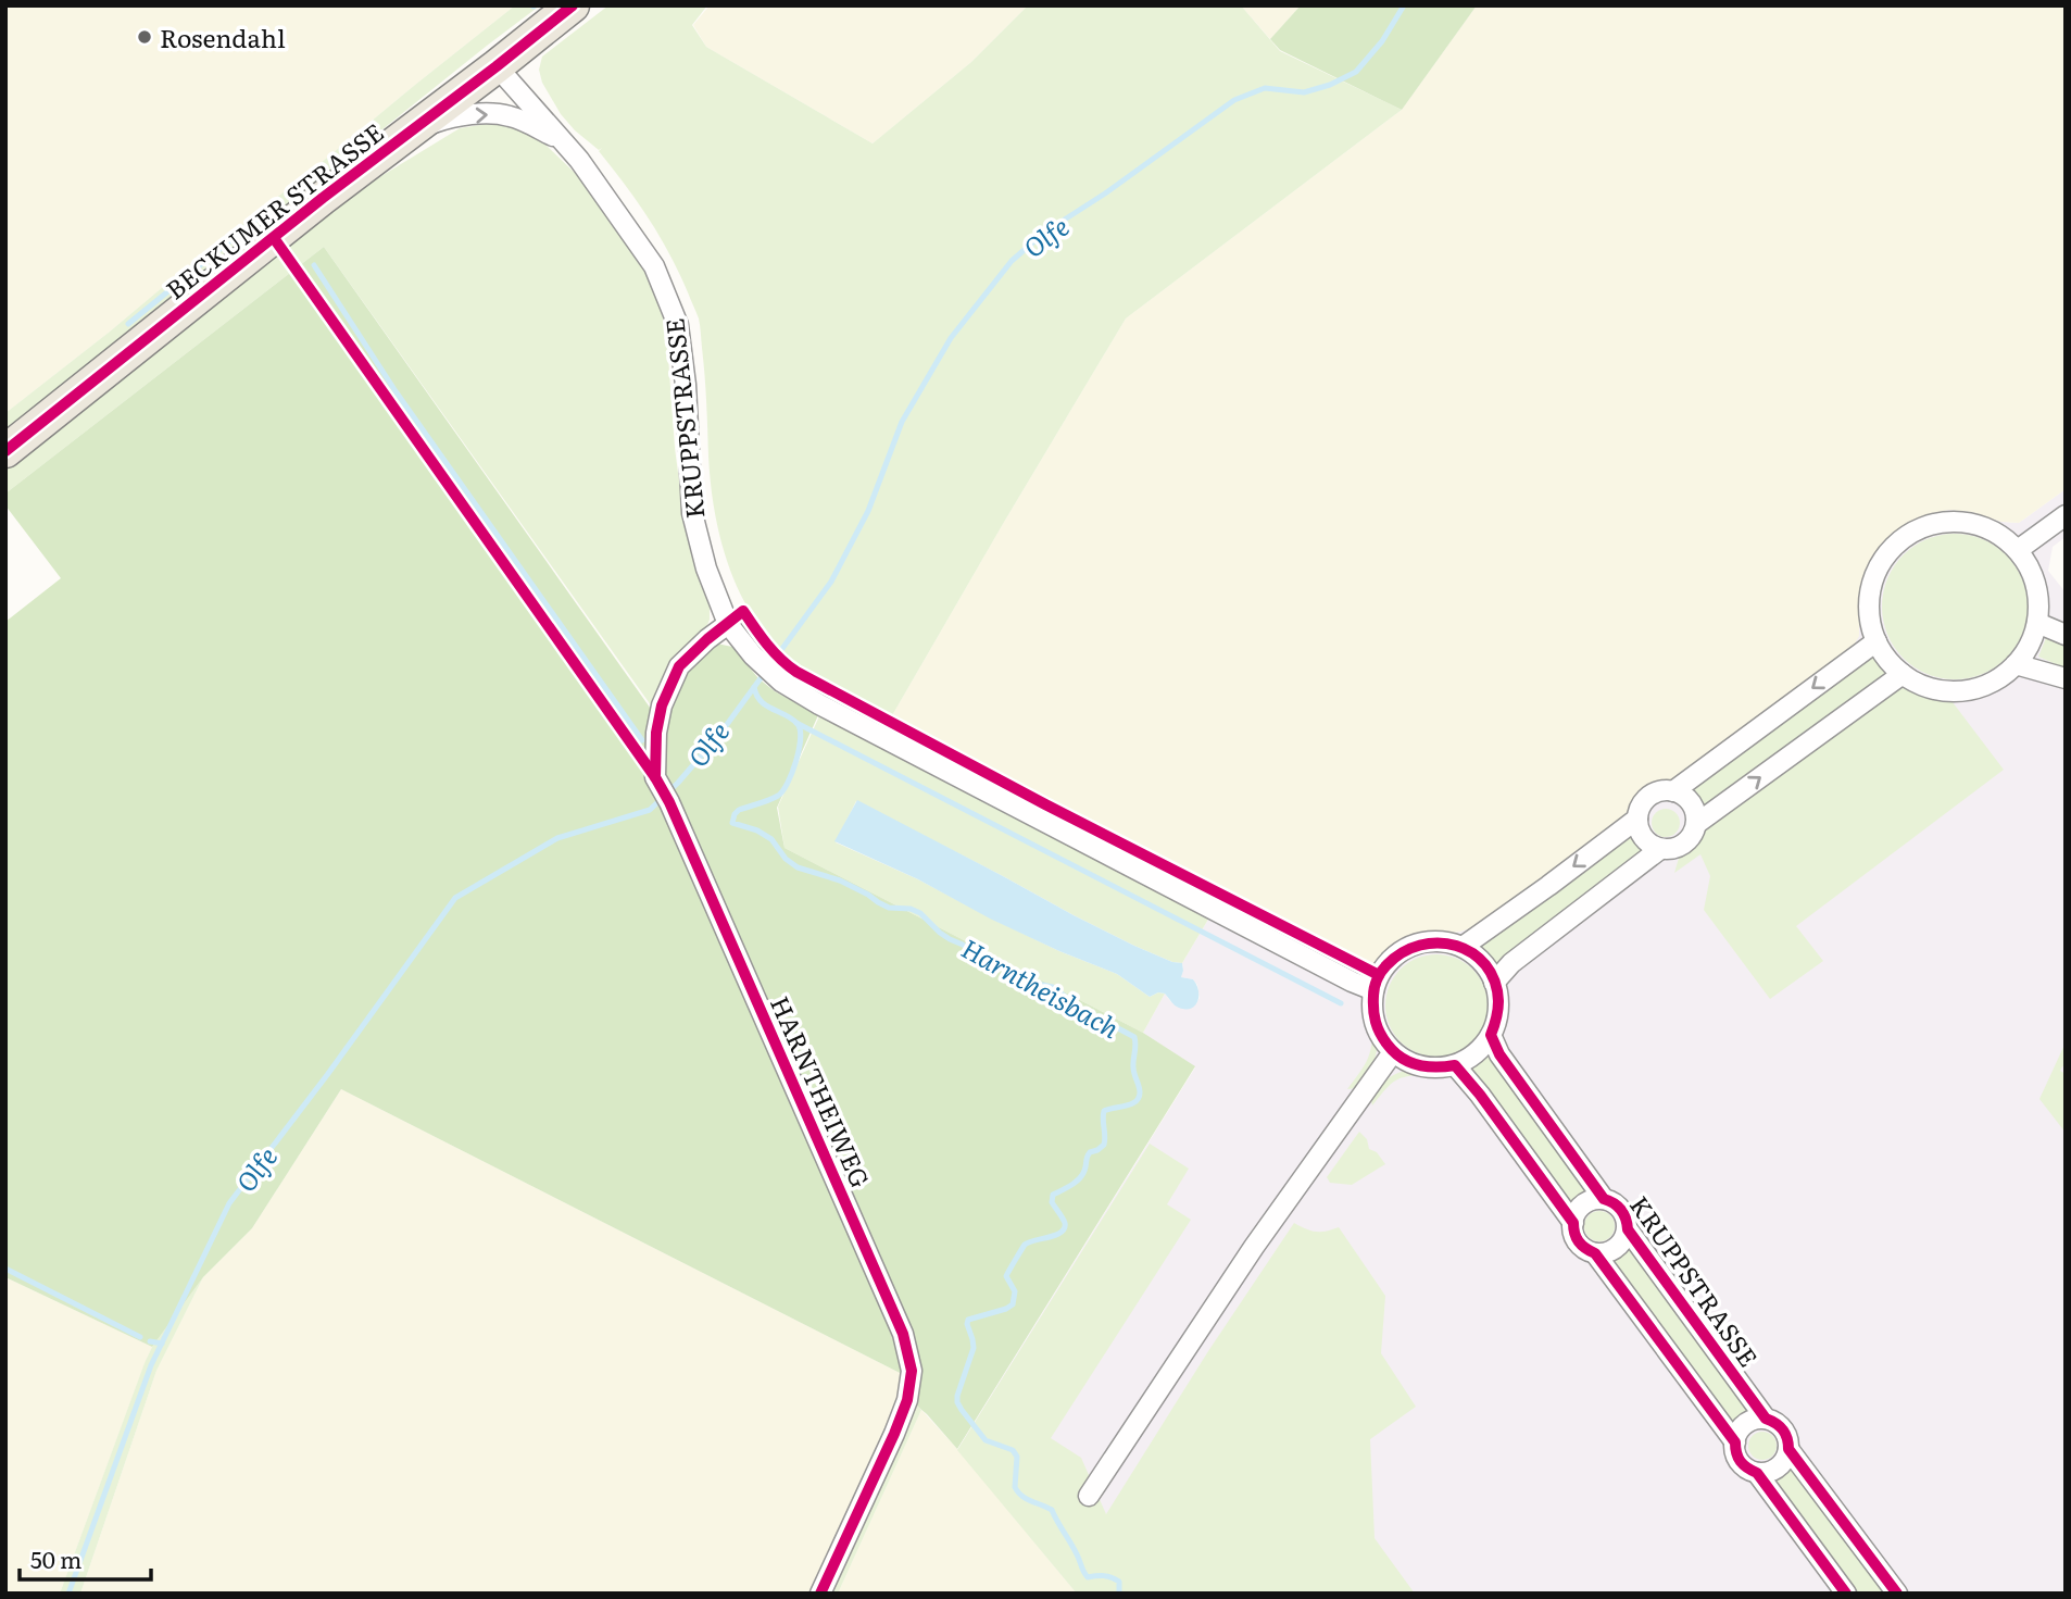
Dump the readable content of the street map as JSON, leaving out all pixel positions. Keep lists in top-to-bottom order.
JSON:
{
  "streets": {
    "main road": ["BECKUMER STRASSE"],
    "street": ["KRUPPSTRASSE", "HARNTHEIWEG"]
  },
  "crossings": [
    ["BECKUMER STRASSE", "KRUPPSTRASSE"],
    ["KRUPPSTRASSE", "HARNTHEIWEG"]
  ],
  "water": ["Olfe", "Harntheisbach"],
  "places": ["Rosendahl"],
  "scale_bar": "50 m"
}
